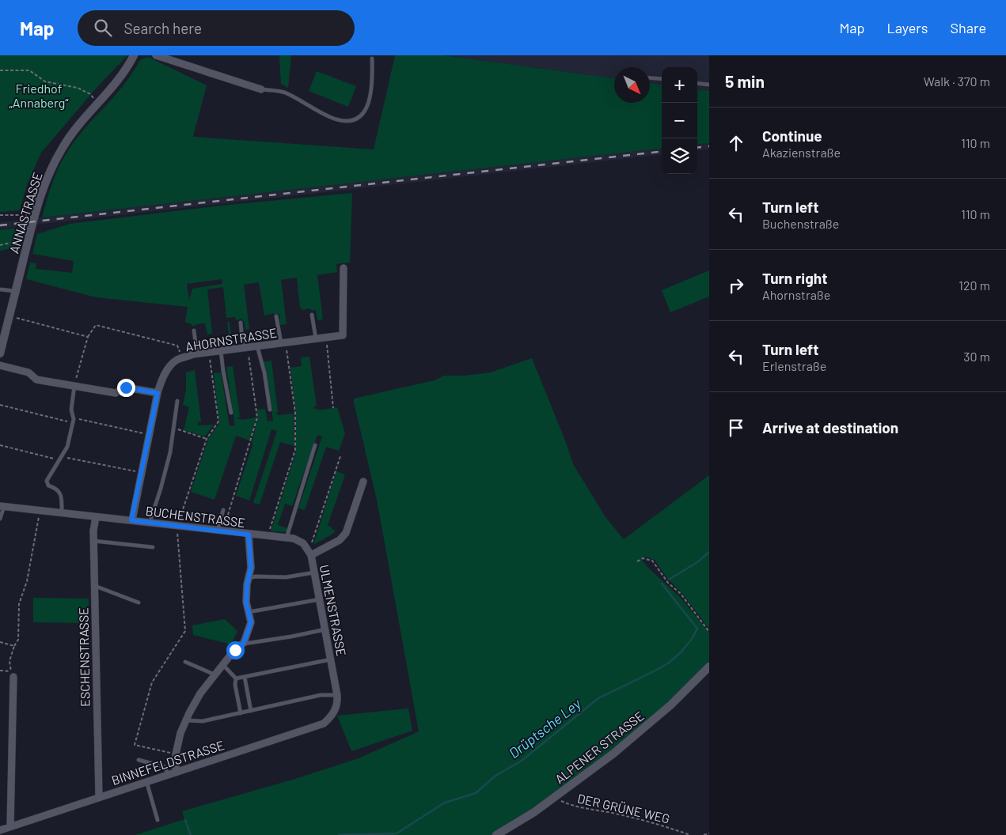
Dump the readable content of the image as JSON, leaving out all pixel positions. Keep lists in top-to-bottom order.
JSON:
{
  "streets": {
    "street": [
      "ANNASTRASSE",
      "AHORNSTRASSE",
      "BUCHENSTRASSE",
      "ULMENSTRASSE",
      "ESCHENSTRASSE",
      "ALPENER STRASSE",
      "BINNEFELDSTRASSE"
    ],
    "path": ["DER GRÜNE WEG"]
  },
  "crossings": [
    ["AHORNSTRASSE", "BUCHENSTRASSE"],
    ["BUCHENSTRASSE", "ULMENSTRASSE"],
    ["BUCHENSTRASSE", "ESCHENSTRASSE"],
    ["ULMENSTRASSE", "BINNEFELDSTRASSE"],
    ["ESCHENSTRASSE", "BINNEFELDSTRASSE"],
    ["ALPENER STRASSE", "DER GRÜNE WEG"]
  ],
  "water": ["Drüptsche Ley"],
  "parks": ["Friedhof „Annaberg“"],
  "north": "bottom right",
  "page": {
    "header": "Map",
    "search": "Search here",
    "nav": ["Map", "Layers", "Share"],
    "heading": ["5 min", "Walk · 370 m"],
    "map_buttons": ["+", "−"],
    "list": [
      ["Continue", "Akazienstraße", "110 m"],
      ["Turn left", "Buchenstraße", "110 m"],
      ["Turn right", "Ahornstraße", "120 m"],
      ["Turn left", "Erlenstraße", "30 m"],
      "Arrive at destination"
    ]
  }
}
